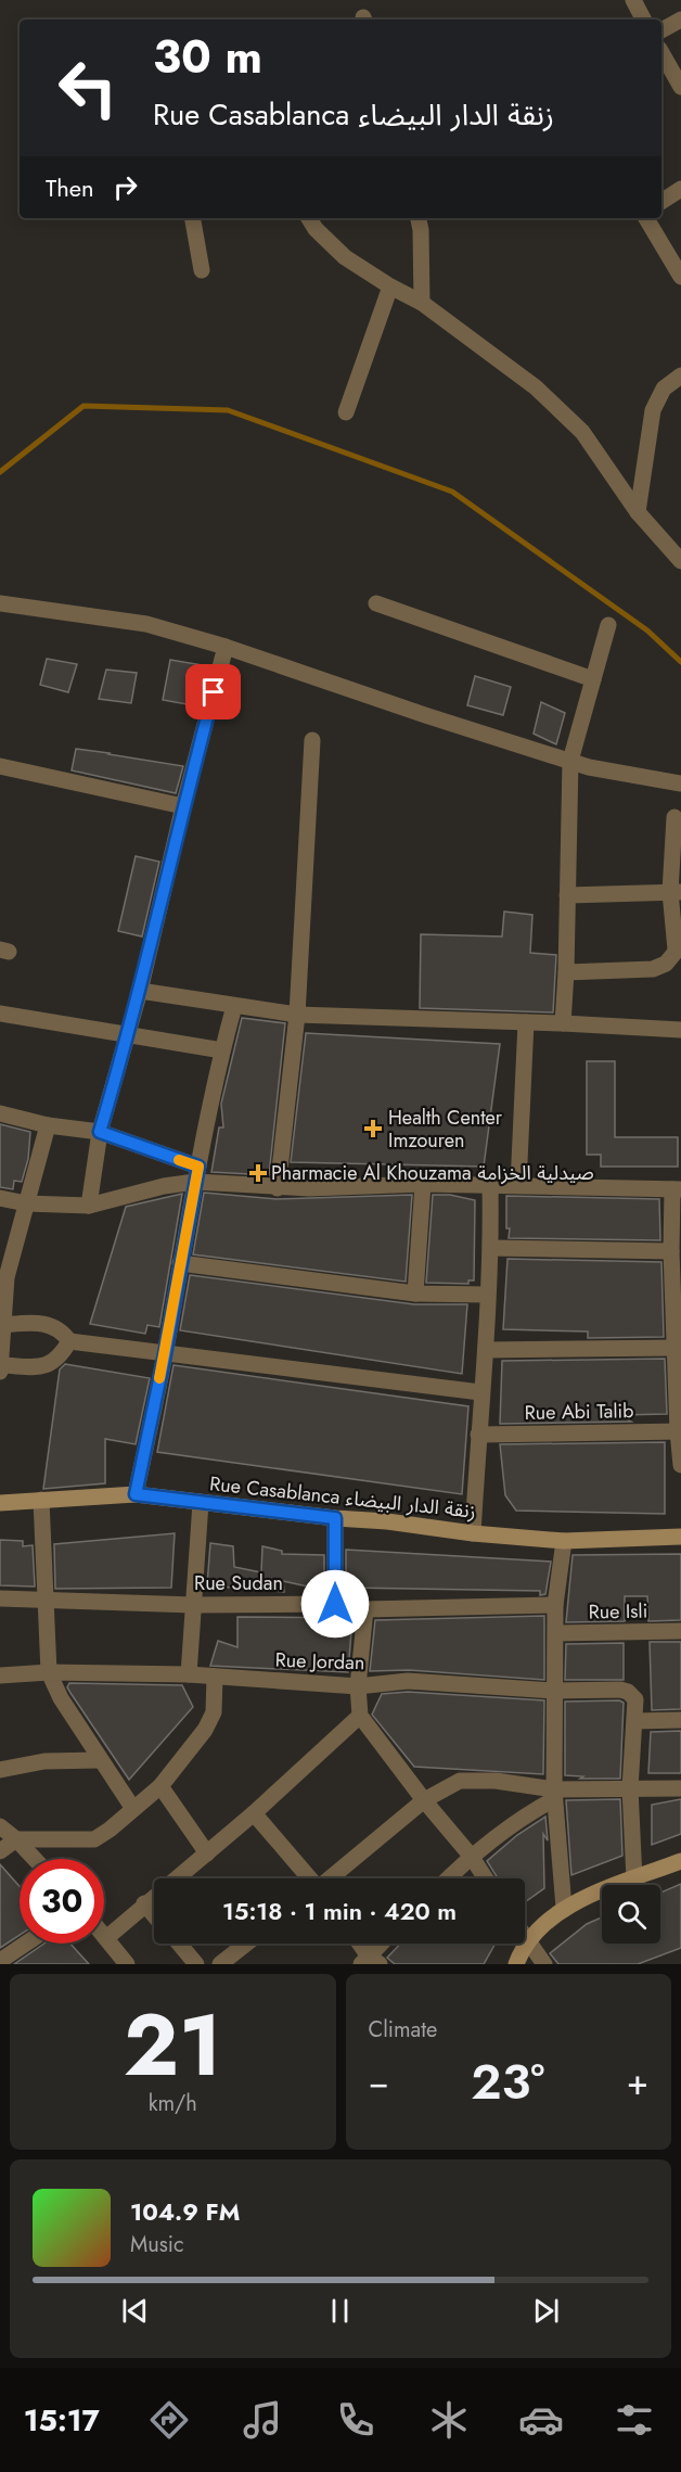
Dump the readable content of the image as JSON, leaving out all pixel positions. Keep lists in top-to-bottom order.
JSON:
{
  "streets": {
    "main road": ["Rue Casablanca زنقة الدار البيضاء"],
    "street": [
      "Rue Abi Talib",
      "Rue Sudan",
      "Rue Isli",
      "Rue Jordan"
    ]
  },
  "places": {
    "health": ["Health Center Imzouren", "Pharmacie Al Khouzama صيدلية الخزامة"]
  },
  "page": {
    "turn": ["30 m", "Rue Casablanca زنقة الدار البيضاء"],
    "then": "Then",
    "limit": "30",
    "trip": "15:18 · 1 min · 420 m",
    "tile": [
      ["21", "km/h"],
      "Climate"
    ],
    "heat": ["−", "23°", "+"],
    "song": ["104.9 FM", "Music"],
    "tabs": "15:17"
  }
}
